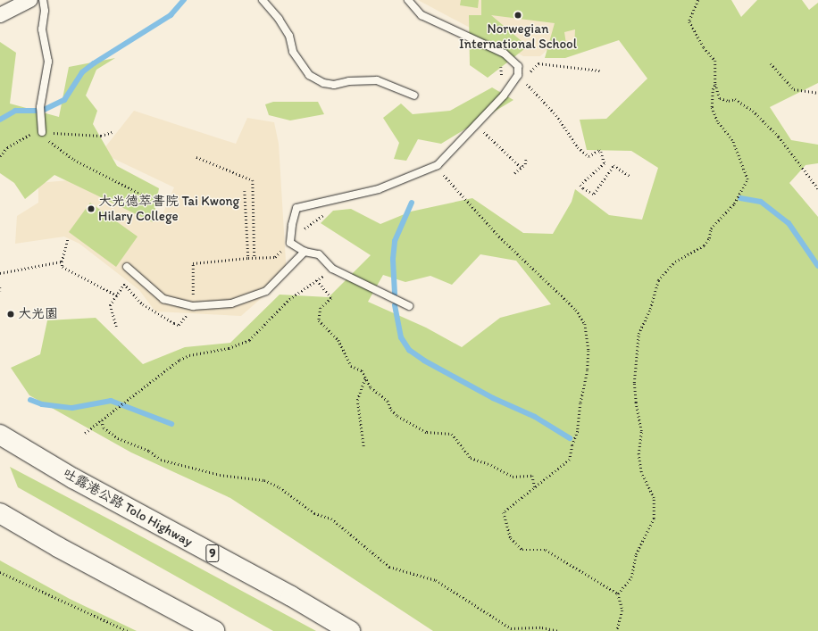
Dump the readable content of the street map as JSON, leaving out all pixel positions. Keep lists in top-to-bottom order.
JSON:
{
  "streets": {
    "highway": ["吐露港公路 Tolo Highway", "9"]
  },
  "places": ["Norwegian International School", "大光德萃書院 Tai Kwong Hilary College", "大光園"]
}
